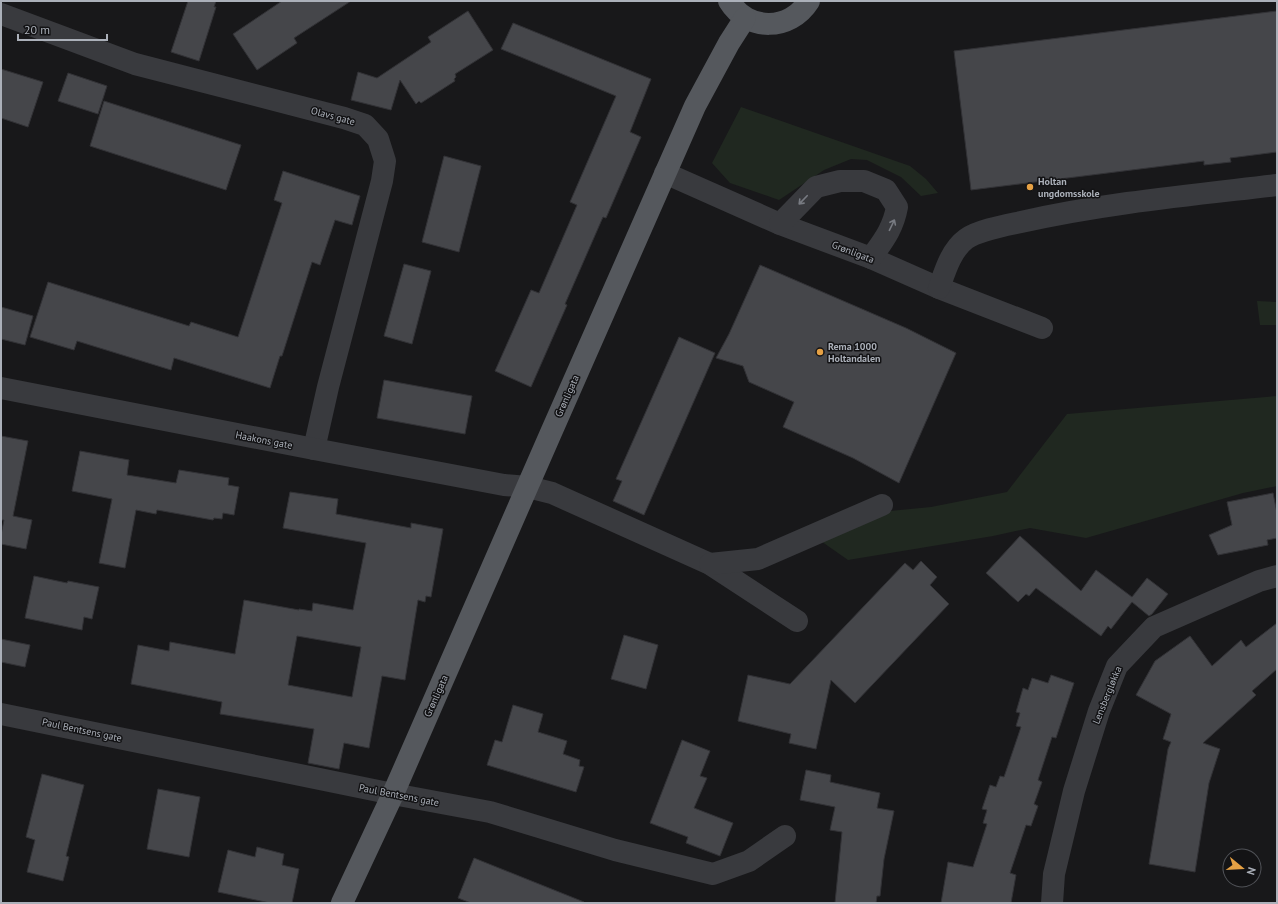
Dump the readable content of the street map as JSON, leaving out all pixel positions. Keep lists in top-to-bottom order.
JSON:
{
  "streets": {
    "main road": ["Grønligata"],
    "street": [
      "Olavs gate",
      "Haakons gate",
      "Lensbergløkka",
      "Paul Bentsens gate"
    ]
  },
  "crossings": [
    ["Olavs gate", "Haakons gate"],
    ["Grønligata", "Haakons gate"],
    ["Grønligata", "Paul Bentsens gate"]
  ],
  "places": ["Holtan ungdomsskole", "Rema 1000 Holtandalen"],
  "scale_bar": "20 m",
  "north": "right"
}
